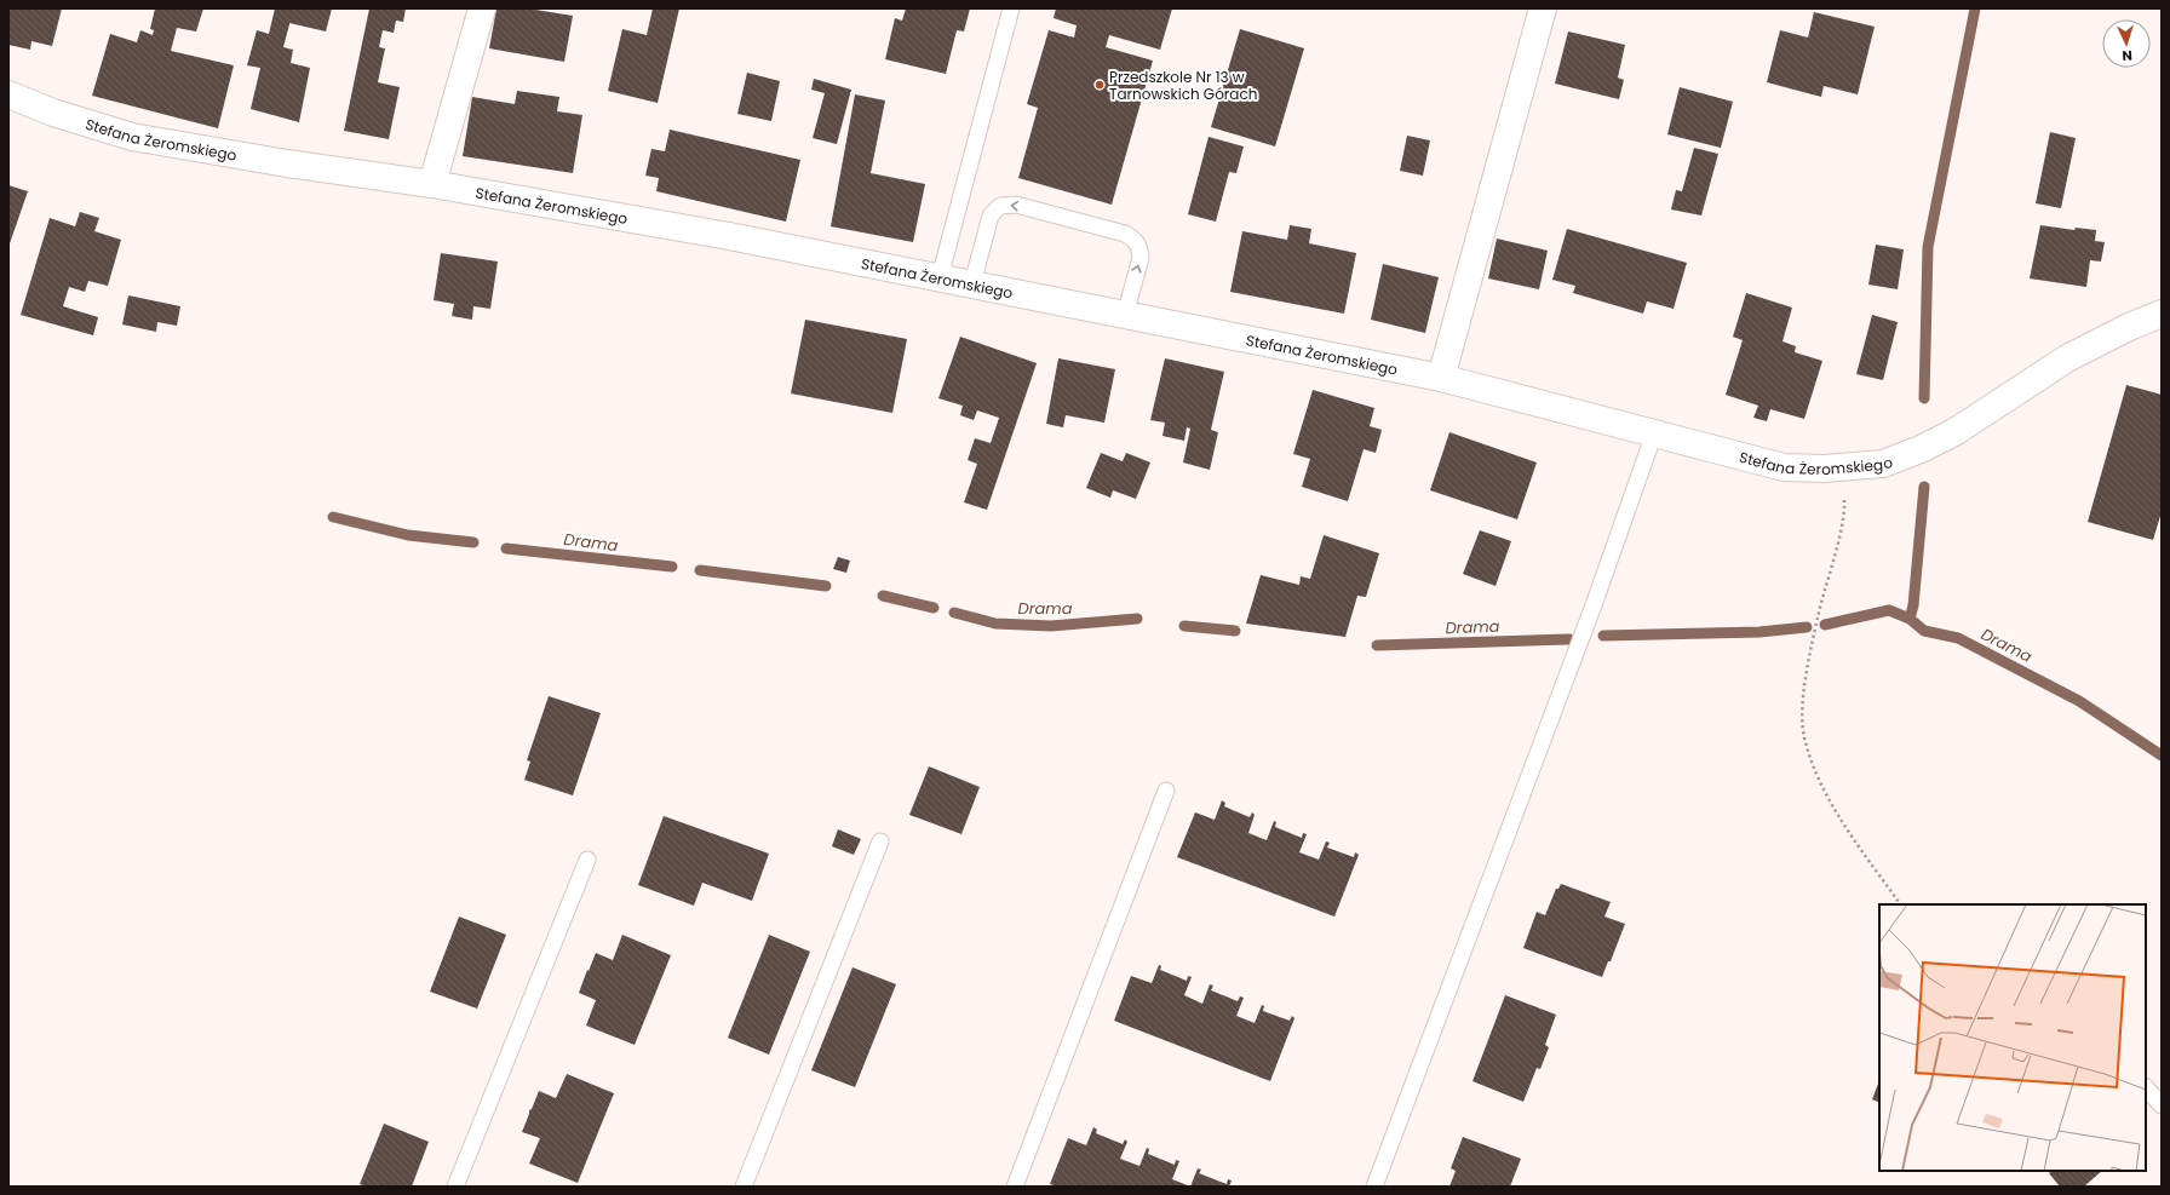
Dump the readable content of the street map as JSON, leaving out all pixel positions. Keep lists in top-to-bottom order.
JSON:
{
  "streets": {
    "street": ["Stefana Żeromskiego"]
  },
  "water": ["Drama"],
  "places": ["Przedszkole Nr 13 w Tarnowskich Górach"],
  "north": "bottom"
}
